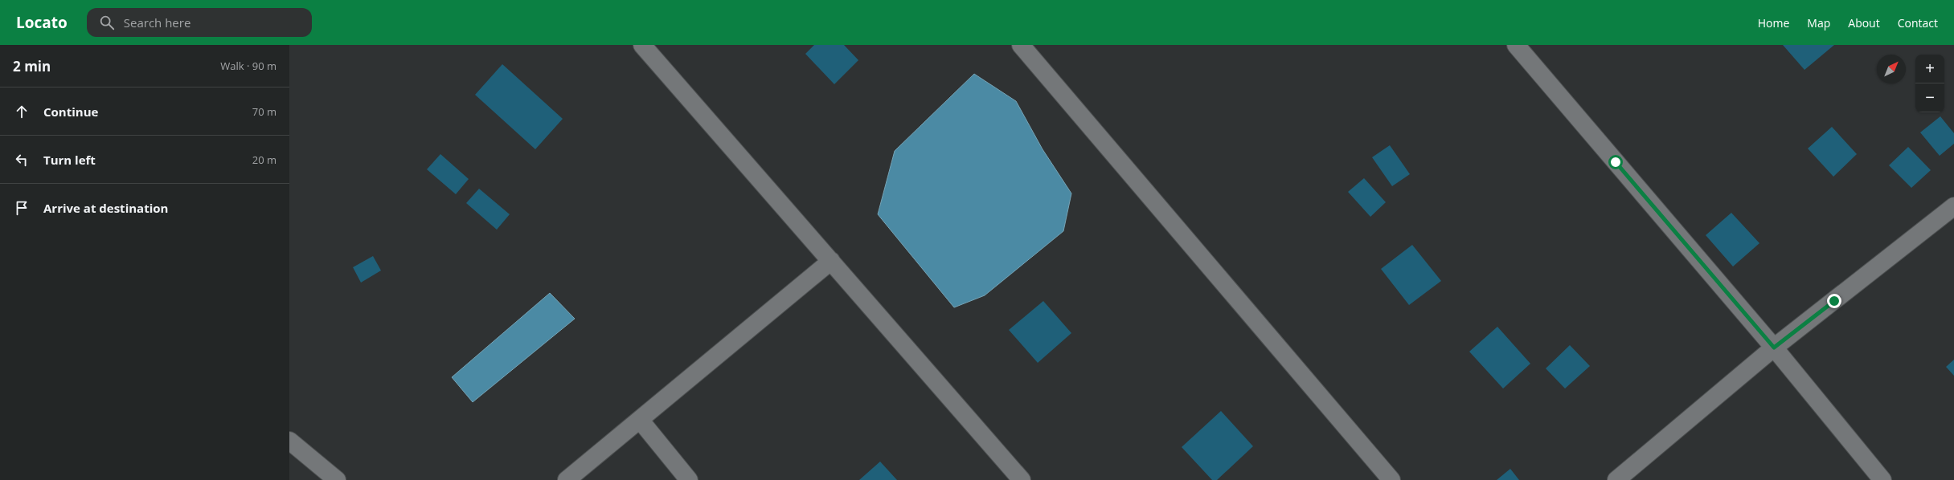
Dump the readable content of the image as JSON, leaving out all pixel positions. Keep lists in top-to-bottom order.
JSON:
{
  "north": "top right",
  "page": {
    "header": "Locato",
    "search": "Search here",
    "nav": [
      "Home",
      "Map",
      "About",
      "Contact"
    ],
    "heading": ["2 min", "Walk · 90 m"],
    "map_buttons": ["+", "−"],
    "list": [
      ["Continue", "70 m"],
      ["Turn left", "20 m"],
      "Arrive at destination"
    ]
  }
}
